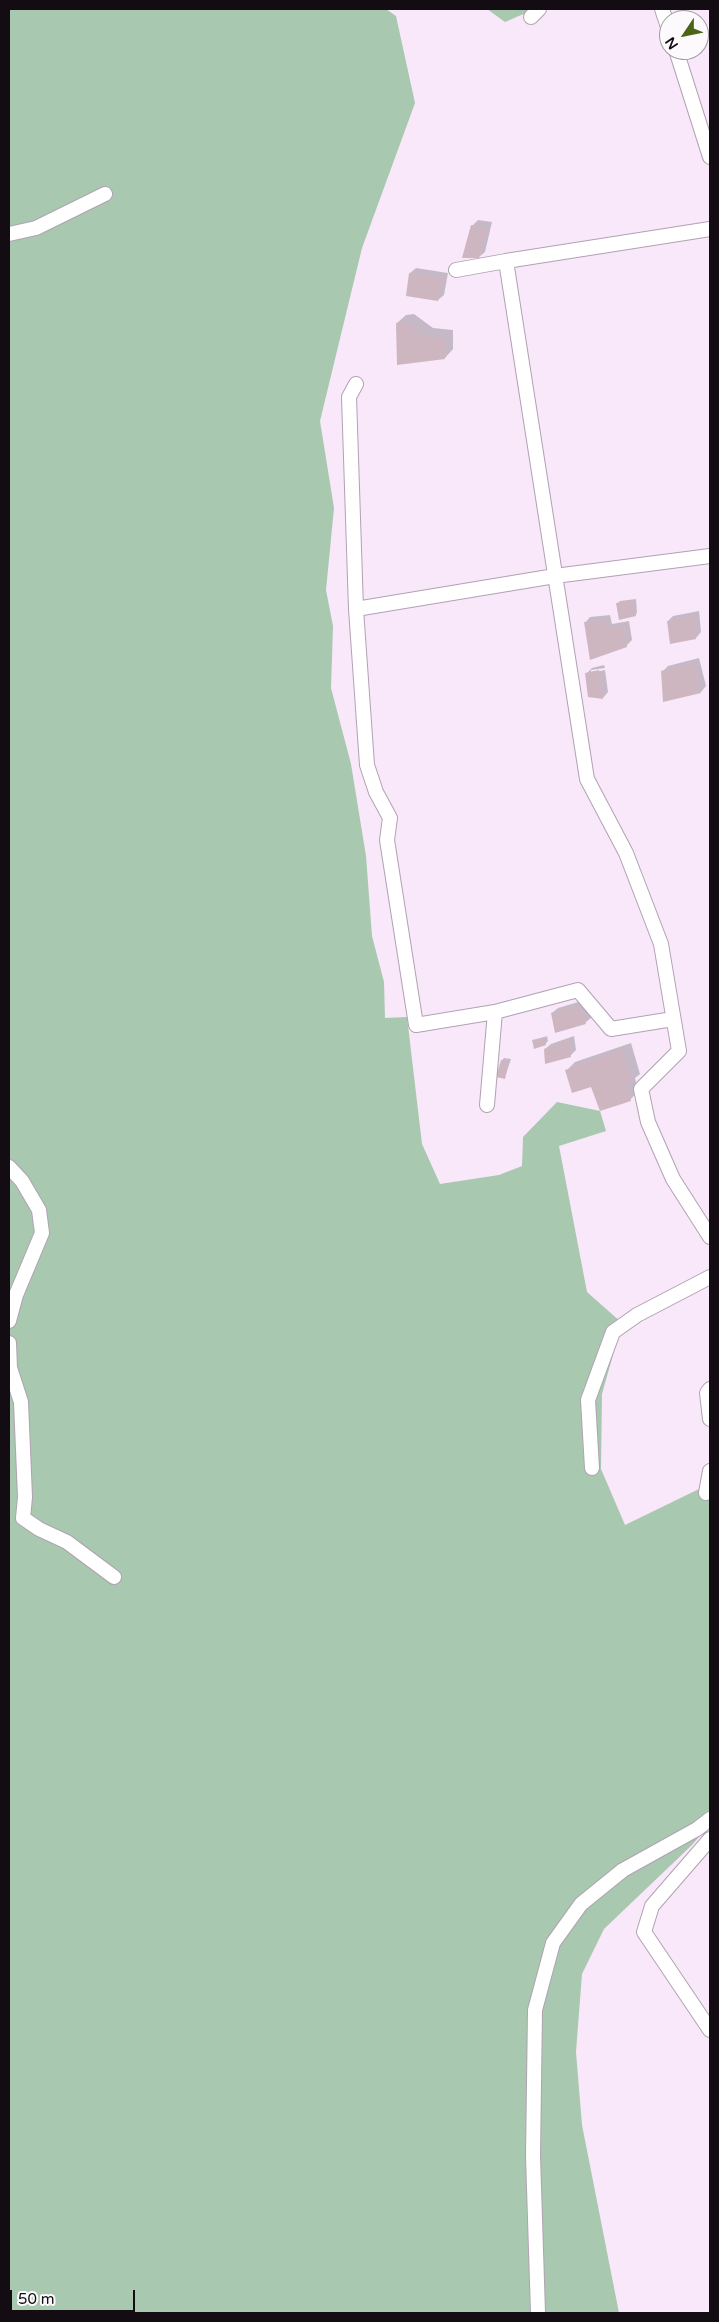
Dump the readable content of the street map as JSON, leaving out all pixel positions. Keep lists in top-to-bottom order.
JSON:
{
  "scale_bar": "50 m",
  "north": "bottom left"
}
